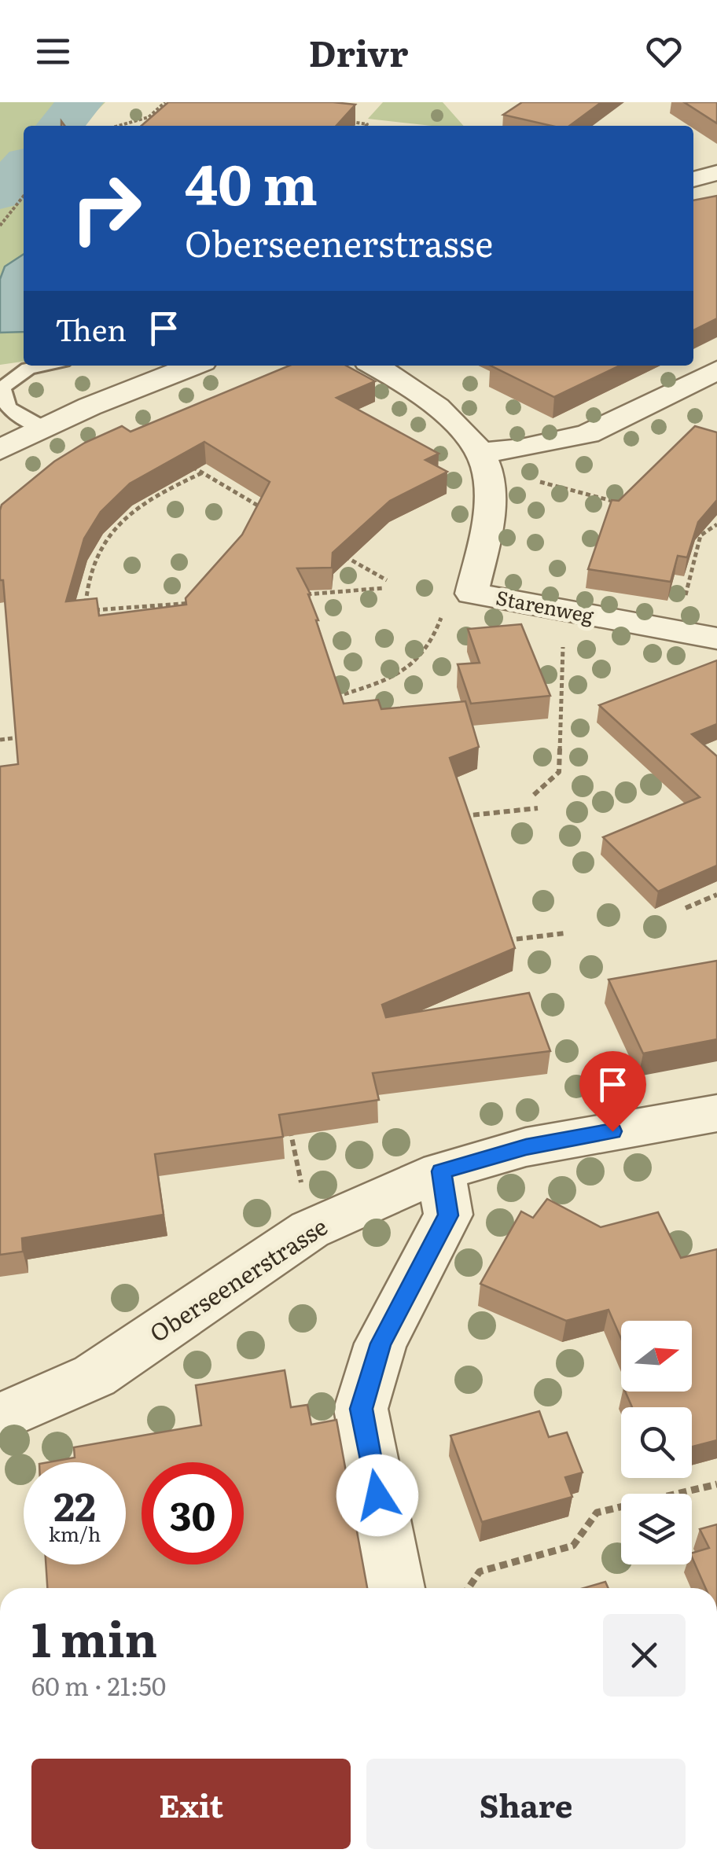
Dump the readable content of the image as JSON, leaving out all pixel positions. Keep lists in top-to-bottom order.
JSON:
{
  "streets": {
    "street": ["Starenweg", "Oberseenerstrasse"]
  },
  "north": "right",
  "page": {
    "header": "Drivr",
    "turn": ["40 m", "Oberseenerstrasse"],
    "then": "Then",
    "speed": "22 km/h",
    "limit": "30",
    "heading": ["1 min", "60 m · 21:50"],
    "buttons": ["Exit", "Share"]
  }
}
